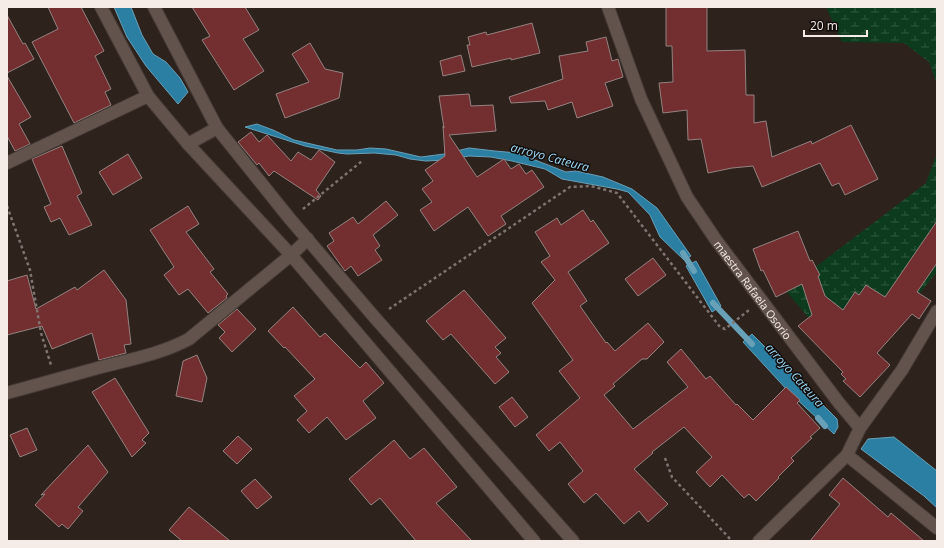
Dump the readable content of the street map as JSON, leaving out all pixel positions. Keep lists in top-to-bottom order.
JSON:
{
  "streets": {
    "street": ["maestra Rafaela Osorio"]
  },
  "water": ["arroyo Cateura"],
  "scale_bar": "20 m"
}
